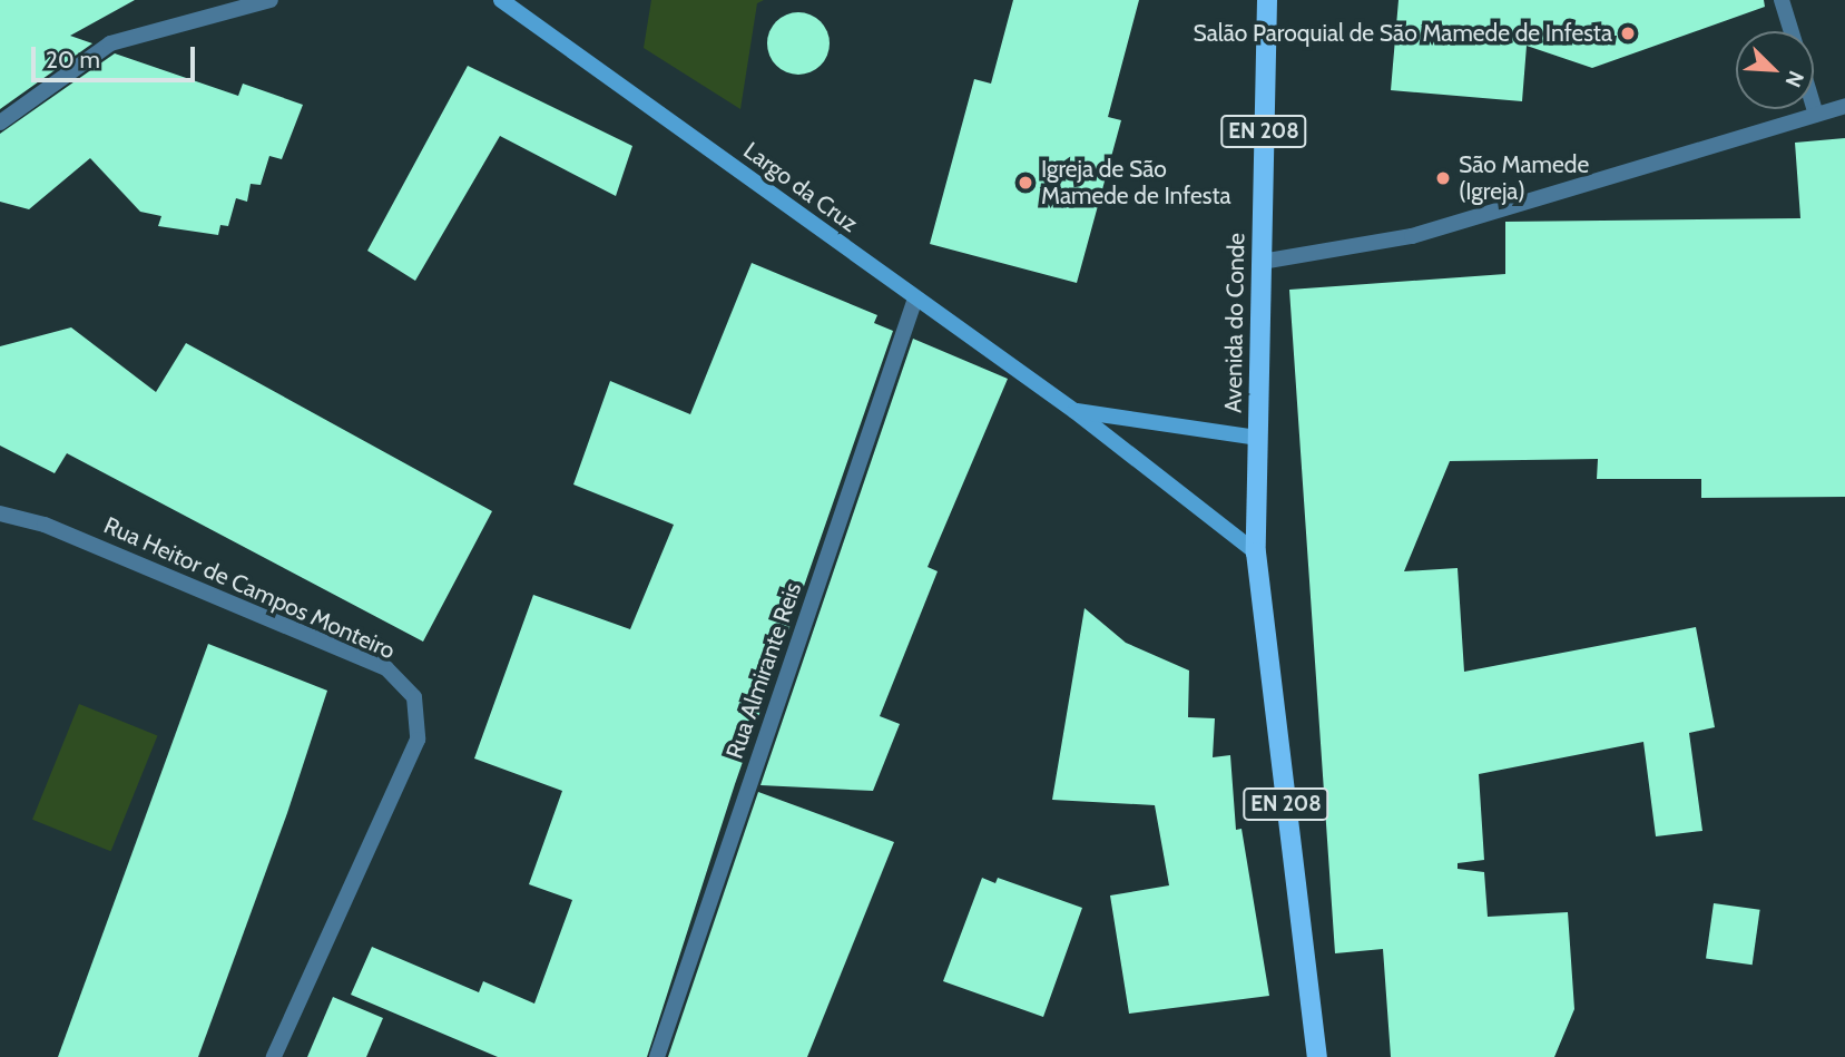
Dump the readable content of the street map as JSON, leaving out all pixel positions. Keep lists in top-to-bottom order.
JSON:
{
  "streets": {
    "main road": ["EN 208", "Avenida do Conde"],
    "street": ["Largo da Cruz", "Rua Heitor de Campos Monteiro", "Rua Almirante Reis"]
  },
  "crossings": [
    ["EN 208", "Largo da Cruz"],
    ["EN 208", "Avenida do Conde"],
    ["Largo da Cruz", "Avenida do Conde"],
    ["Largo da Cruz", "Rua Almirante Reis"]
  ],
  "places": ["Salão Paroquial de São Mamede de Infesta", "São Mamede (Igreja)", "Igreja de São Mamede de Infesta"],
  "scale_bar": "20 m",
  "north": "bottom right"
}
